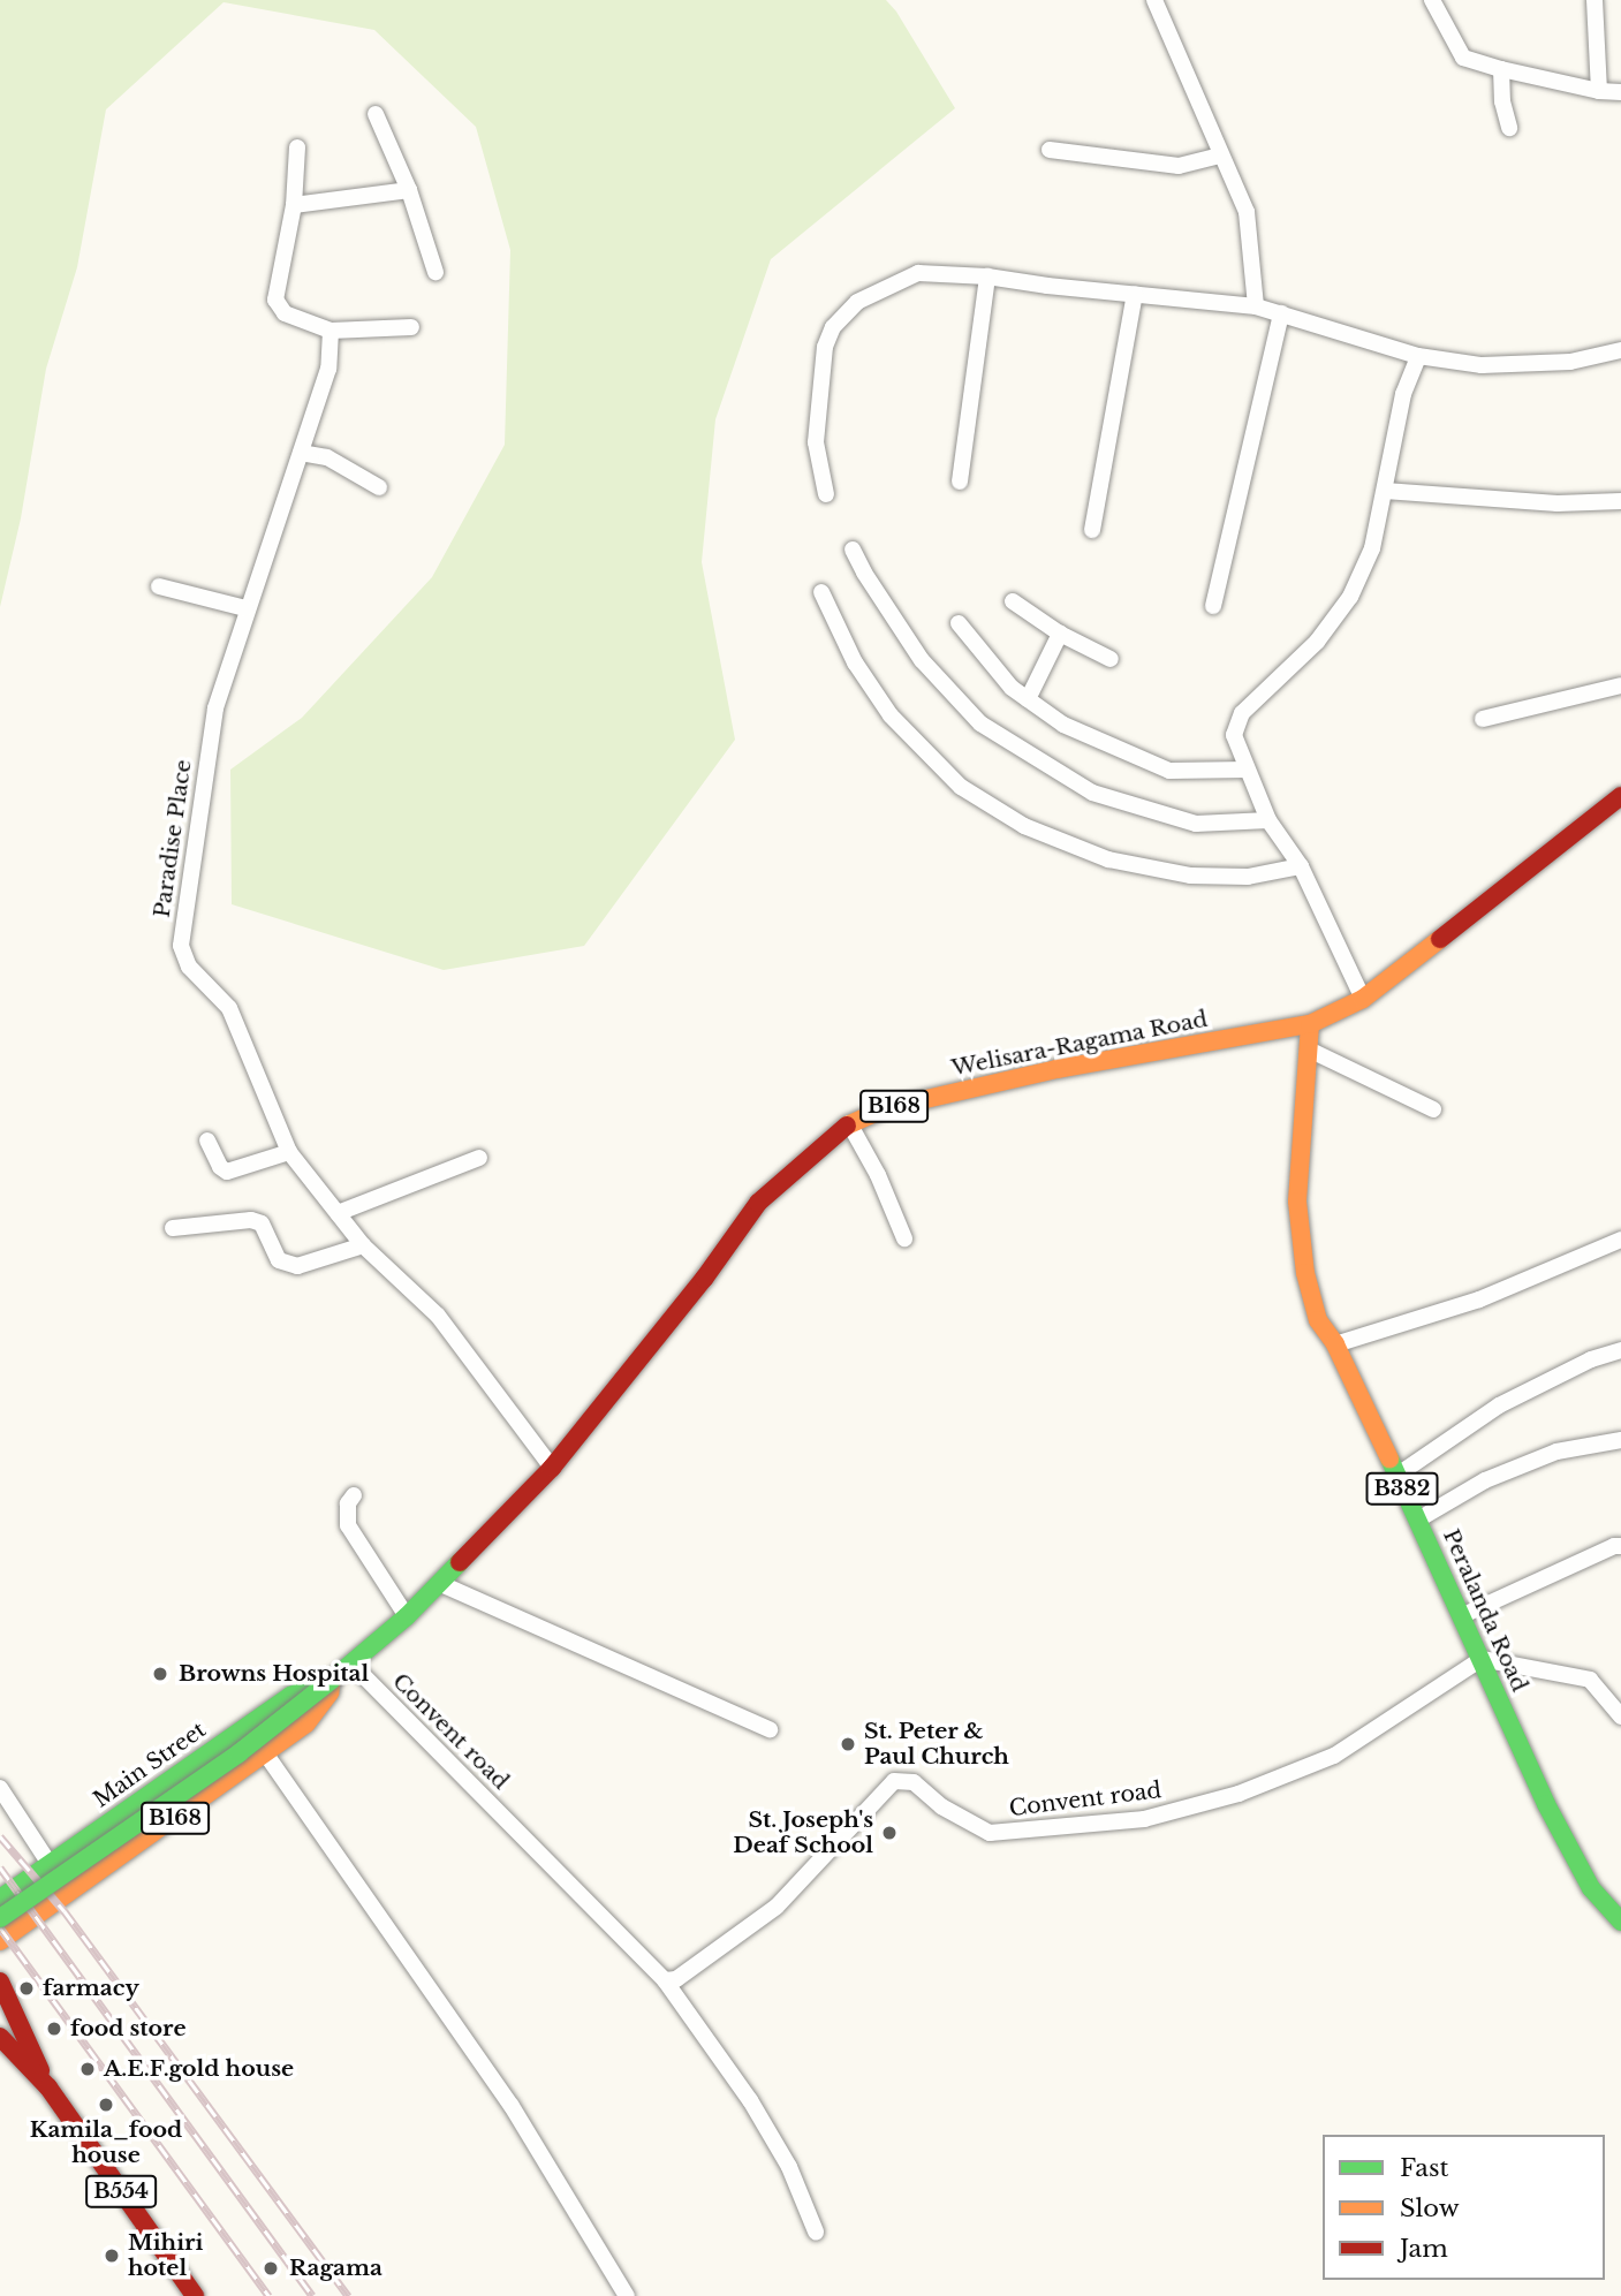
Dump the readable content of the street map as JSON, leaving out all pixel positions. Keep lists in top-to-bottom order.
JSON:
{
  "streets": {
    "main road": [
      "Welisara-Ragama Road",
      "B168",
      "B382",
      "Peralanda Road",
      "Main Street",
      "B554"
    ],
    "street": ["Paradise Place", "Convent road"]
  },
  "crossings": [
    ["Paradise Place", "Welisara-Ragama Road"],
    ["Welisara-Ragama Road", "B168"],
    ["Welisara-Ragama Road", "Peralanda Road"],
    ["Welisara-Ragama Road", "Convent road"],
    ["Welisara-Ragama Road", "Main Street"],
    ["B168", "Main Street"],
    ["Peralanda Road", "Convent road"]
  ],
  "places": [
    "Browns Hospital",
    "St. Peter & Paul Church",
    "St. Joseph's Deaf School",
    "farmacy",
    "food store",
    "A.E.F.gold house",
    "Kamila_food house",
    "Mihiri hotel",
    "Ragama"
  ],
  "legend": ["Fast", "Slow", "Jam"]
}
